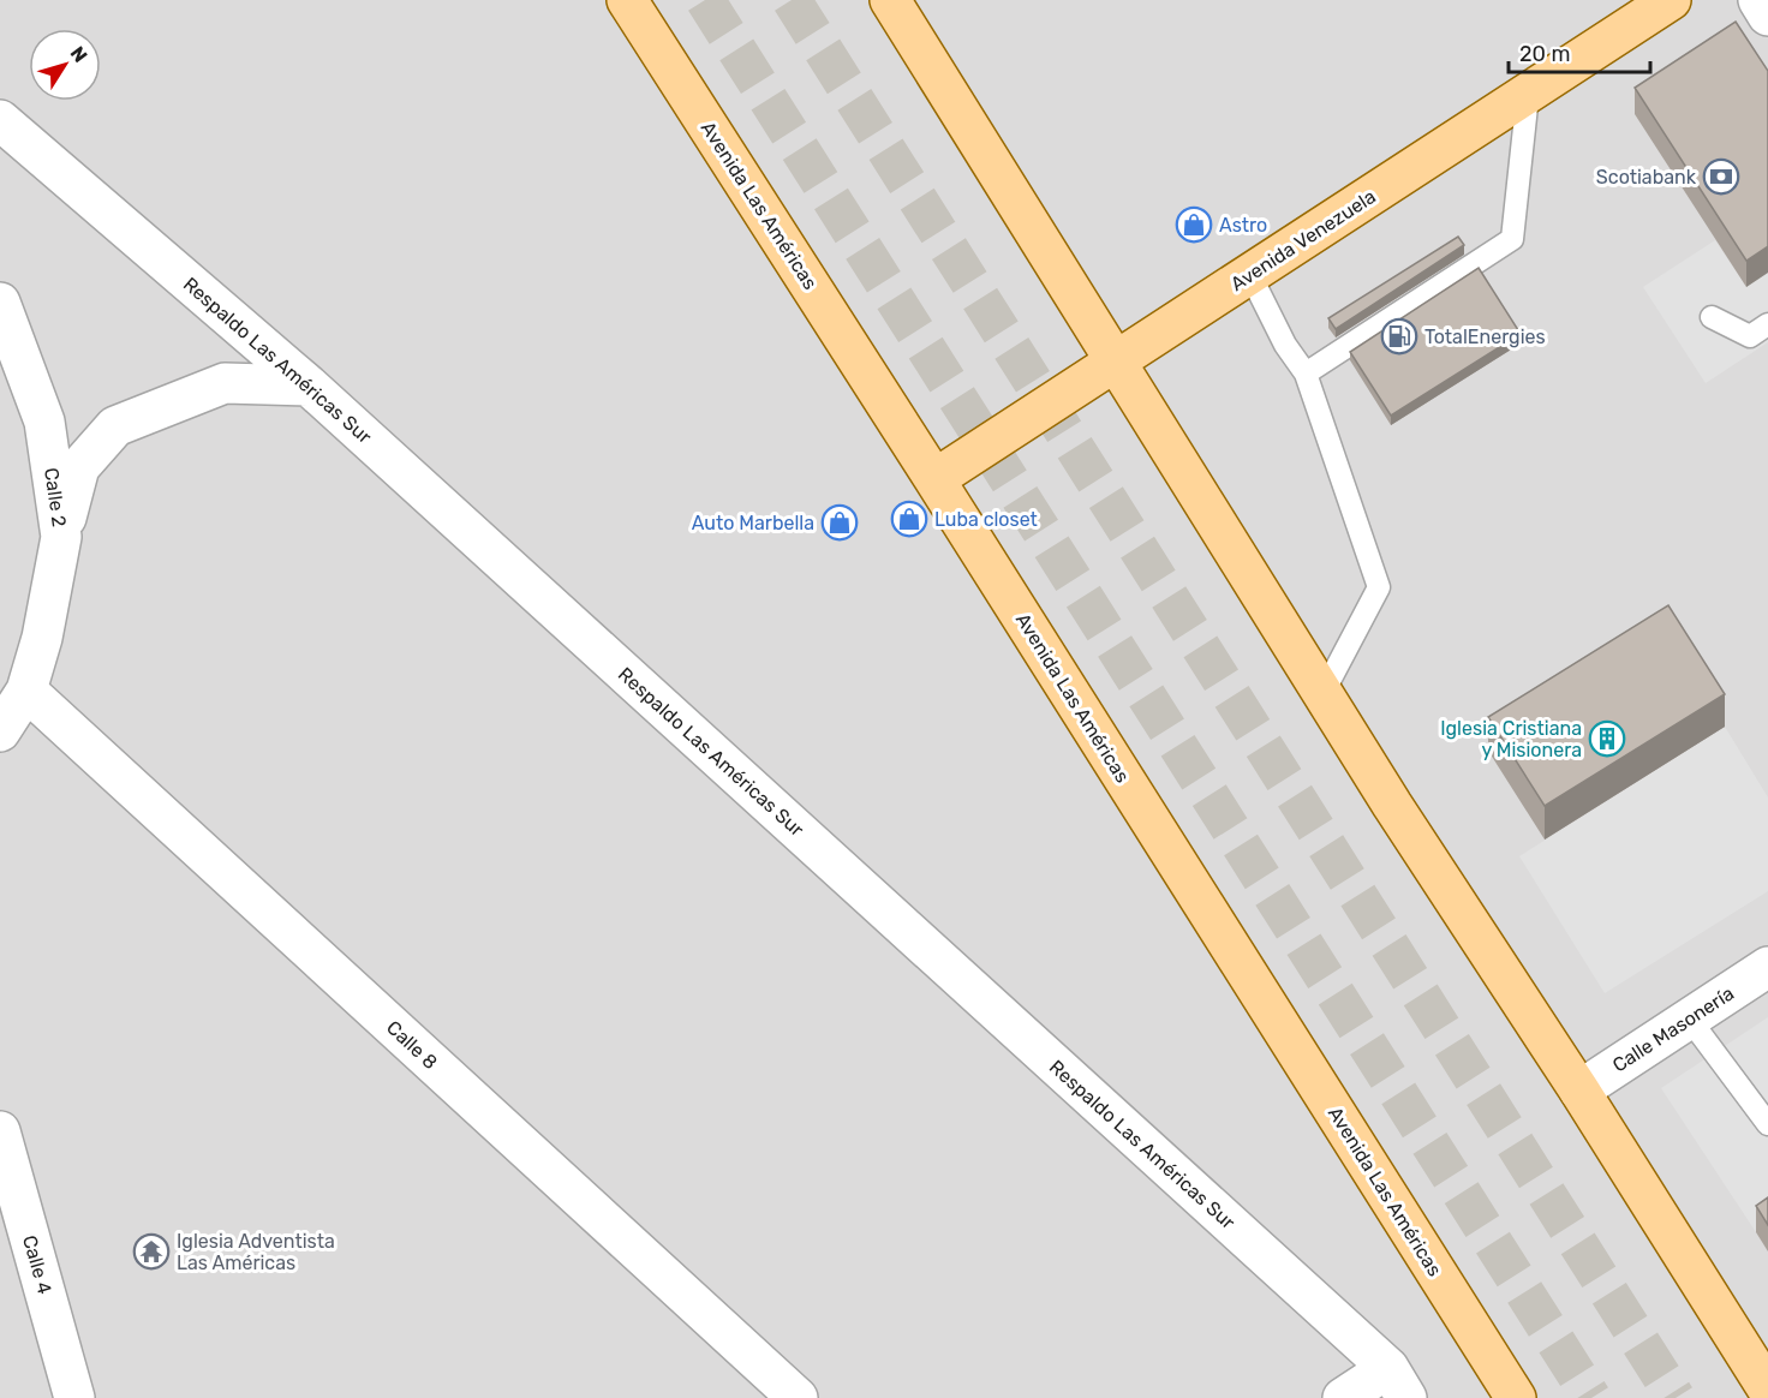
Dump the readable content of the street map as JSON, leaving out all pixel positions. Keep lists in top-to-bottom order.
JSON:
{
  "streets": {
    "main road": ["Avenida Las Américas", "Avenida Venezuela"],
    "street": [
      "Respaldo Las Américas Sur",
      "Calle 2",
      "Calle Masonería",
      "Calle 8",
      "Calle 4"
    ]
  },
  "crossings": [
    ["Avenida Las Américas", "Avenida Venezuela"],
    ["Calle 2", "Calle 8"]
  ],
  "places": {
    "bank": ["Scotiabank"],
    "shop": ["Astro", "Luba closet", "Auto Marbella"],
    "fuel station": ["TotalEnergies"],
    "building": ["Iglesia Cristiana y Misionera"],
    "temple": ["Iglesia Adventista Las Américas"]
  },
  "scale_bar": "20 m",
  "north": "top right"
}
